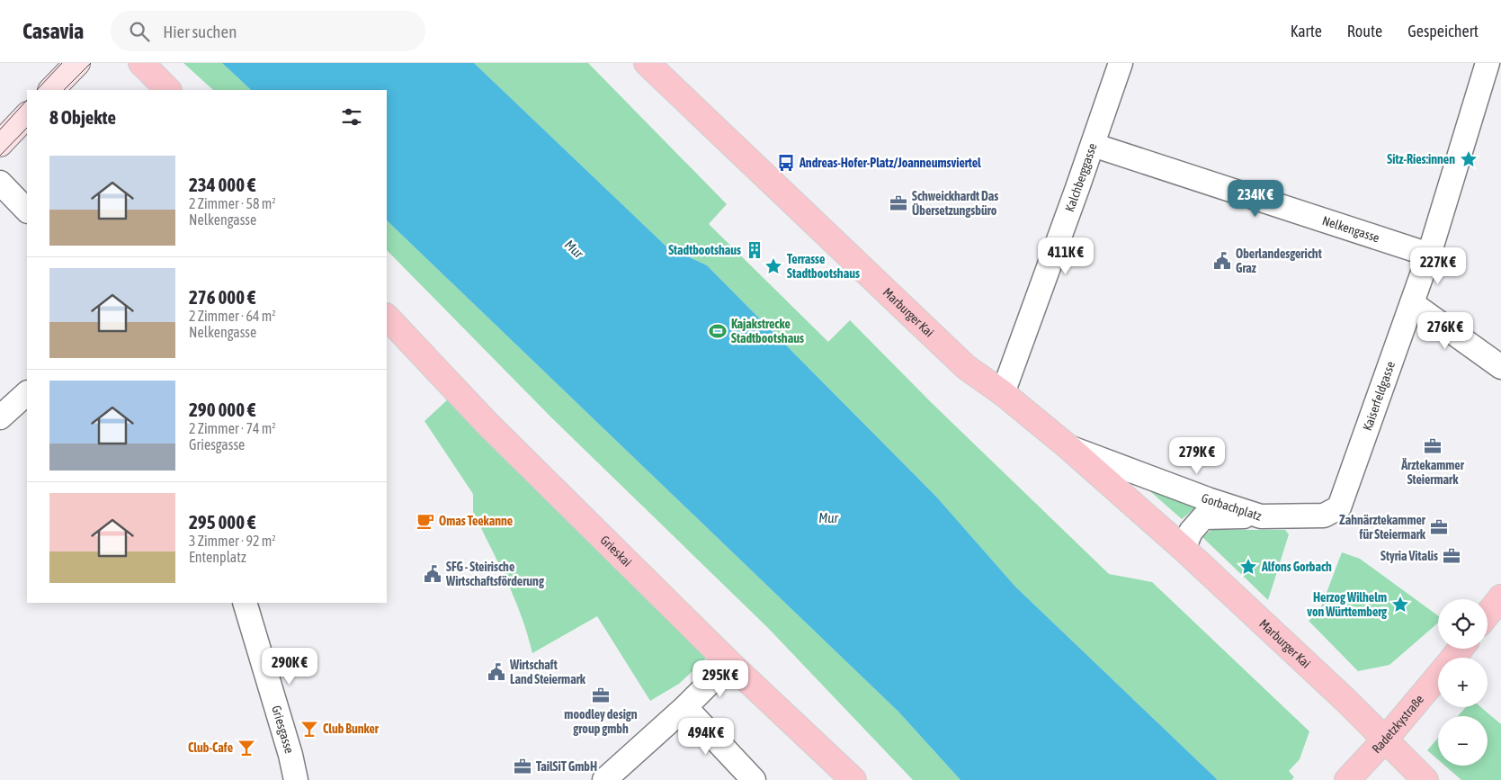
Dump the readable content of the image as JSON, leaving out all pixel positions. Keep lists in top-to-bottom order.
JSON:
{
  "streets": {
    "main road": ["Marburger Kai", "Grieskai", "Radetzkystraße"],
    "street": [
      "Kalchberggasse",
      "Nelkengasse",
      "Kaiserfeldgasse",
      "Gorbachplatz",
      "Griesgasse"
    ]
  },
  "crossings": [
    ["Kalchberggasse", "Nelkengasse"],
    ["Kalchberggasse", "Marburger Kai"],
    ["Nelkengasse", "Kaiserfeldgasse"],
    ["Marburger Kai", "Gorbachplatz"],
    ["Marburger Kai", "Radetzkystraße"],
    ["Kaiserfeldgasse", "Gorbachplatz"]
  ],
  "water": ["Mur"],
  "places": {
    "place": [
      "Sitz-Ries:innen",
      "Terrasse Stadtbootshaus",
      "Alfons Gorbach",
      "Herzog Wilhelm von Württemberg"
    ],
    "bus stop": ["Andreas-Hofer-Platz/Joanneumsviertel"],
    "office": [
      "Schweickhardt Das Übersetzungsbüro",
      "Ärztekammer Steiermark",
      "Zahnärztekammer für Steiermark",
      "Styria Vitalis",
      "moodley design group gmbh",
      "TailSiT GmbH"
    ],
    "building": ["Stadtbootshaus"],
    "public building": ["Oberlandesgericht Graz", "SFG - Steirische Wirtschaftsförderung", "Wirtschaft Land Steiermark"],
    "sports": ["Kajakstrecke Stadtbootshaus"],
    "cafe": ["Omas Teekanne"],
    "bar": ["Club Bunker", "Club-Cafe"]
  },
  "page": {
    "header": "Casavia",
    "search": "Hier suchen",
    "nav": ["Karte", "Route", "Gespeichert"],
    "heading": "8 Objekte",
    "list": [
      {
        "name": "234 000 €",
        "note": "2 Zimmer · 58 m² · Nelkengasse"
      },
      {
        "name": "276 000 €",
        "note": "2 Zimmer · 64 m² · Nelkengasse"
      },
      {
        "name": "290 000 €",
        "note": "2 Zimmer · 74 m² · Griesgasse"
      },
      {
        "name": "295 000 €",
        "note": "3 Zimmer · 92 m² · Entenplatz"
      }
    ],
    "price": [
      "234K €",
      "411K €",
      "227K €",
      "276K €",
      "279K €",
      "290K €",
      "295K €",
      "494K €"
    ],
    "map_buttons": ["+", "−"]
  }
}
